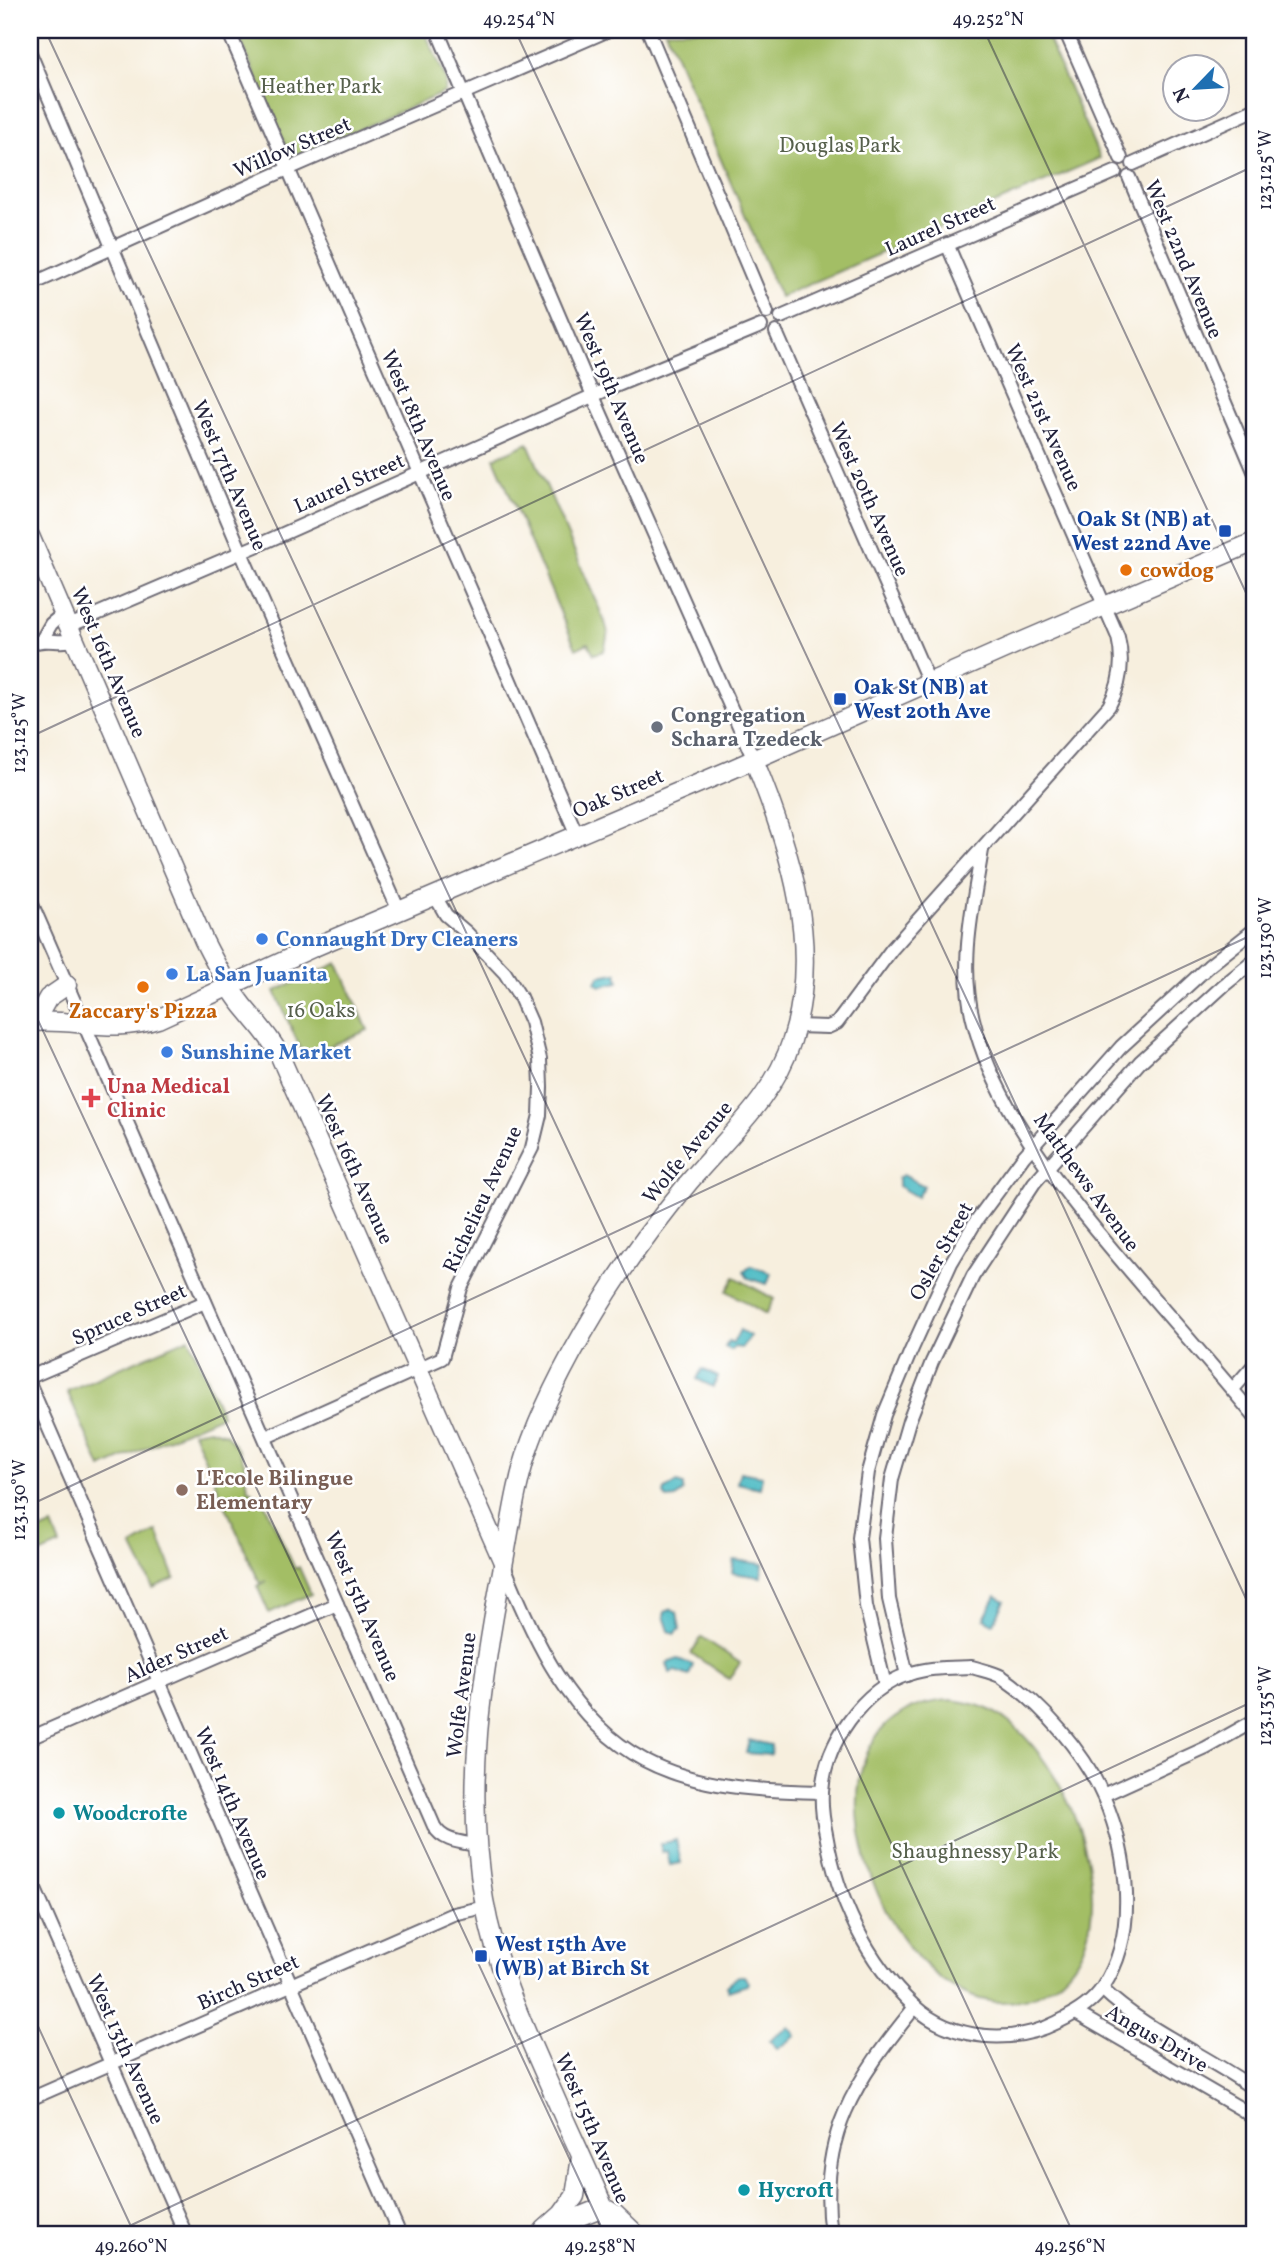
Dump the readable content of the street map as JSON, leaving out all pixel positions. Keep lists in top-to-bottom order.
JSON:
{
  "streets": {
    "street": [
      "Willow Street",
      "Laurel Street",
      "West 22nd Avenue",
      "West 19th Avenue",
      "West 21st Avenue",
      "West 18th Avenue",
      "West 17th Avenue",
      "West 20th Avenue",
      "West 16th Avenue",
      "Oak Street",
      "Wolfe Avenue",
      "Matthews Avenue",
      "Richelieu Avenue",
      "Osler Street",
      "Spruce Street",
      "West 15th Avenue",
      "Alder Street",
      "West 14th Avenue",
      "Birch Street",
      "Angus Drive",
      "West 13th Avenue"
    ]
  },
  "crossings": [
    ["Willow Street", "West 19th Avenue"],
    ["Willow Street", "West 18th Avenue"],
    ["Willow Street", "West 17th Avenue"],
    ["Laurel Street", "West 22nd Avenue"],
    ["Laurel Street", "West 19th Avenue"],
    ["Laurel Street", "West 21st Avenue"],
    ["Laurel Street", "West 18th Avenue"],
    ["Laurel Street", "West 17th Avenue"],
    ["Laurel Street", "West 20th Avenue"],
    ["Laurel Street", "West 16th Avenue"],
    ["West 19th Avenue", "Oak Street"],
    ["West 19th Avenue", "Wolfe Avenue"],
    ["West 21st Avenue", "Oak Street"],
    ["West 18th Avenue", "Oak Street"],
    ["West 17th Avenue", "Oak Street"],
    ["West 20th Avenue", "Oak Street"],
    ["West 16th Avenue", "Oak Street"],
    ["West 16th Avenue", "Wolfe Avenue"],
    ["West 16th Avenue", "Richelieu Avenue"],
    ["Oak Street", "Wolfe Avenue"],
    ["Oak Street", "Richelieu Avenue"],
    ["Oak Street", "West 15th Avenue"],
    ["Wolfe Avenue", "West 15th Avenue"],
    ["Matthews Avenue", "Osler Street"],
    ["Richelieu Avenue", "West 15th Avenue"],
    ["Spruce Street", "West 15th Avenue"],
    ["West 15th Avenue", "Alder Street"],
    ["West 15th Avenue", "Birch Street"],
    ["Alder Street", "West 14th Avenue"],
    ["West 14th Avenue", "Birch Street"],
    ["Birch Street", "West 13th Avenue"]
  ],
  "parks": [
    "Heather Park",
    "Douglas Park",
    "16 Oaks",
    "Shaughnessy Park"
  ],
  "places": {
    "transit": ["Oak St (NB) at West 22nd Ave", "Oak St (NB) at West 20th Ave", "West 15th Ave (WB) at Birch St"],
    "other": [
      "cowdog",
      "Congregation Schara Tzedeck",
      "Connaught Dry Cleaners",
      "La San Juanita",
      "Zaccary's Pizza",
      "Sunshine Market",
      "L'Ecole Bilingue Elementary",
      "Woodcrofte",
      "Hycroft"
    ],
    "health": ["Una Medical Clinic"]
  },
  "north": "bottom left",
  "coordinates": [
    "49.254°N",
    "49.252°N",
    "123.125°W",
    "123.130°W",
    "123.135°W",
    "49.260°N",
    "49.258°N",
    "49.256°N"
  ]
}
